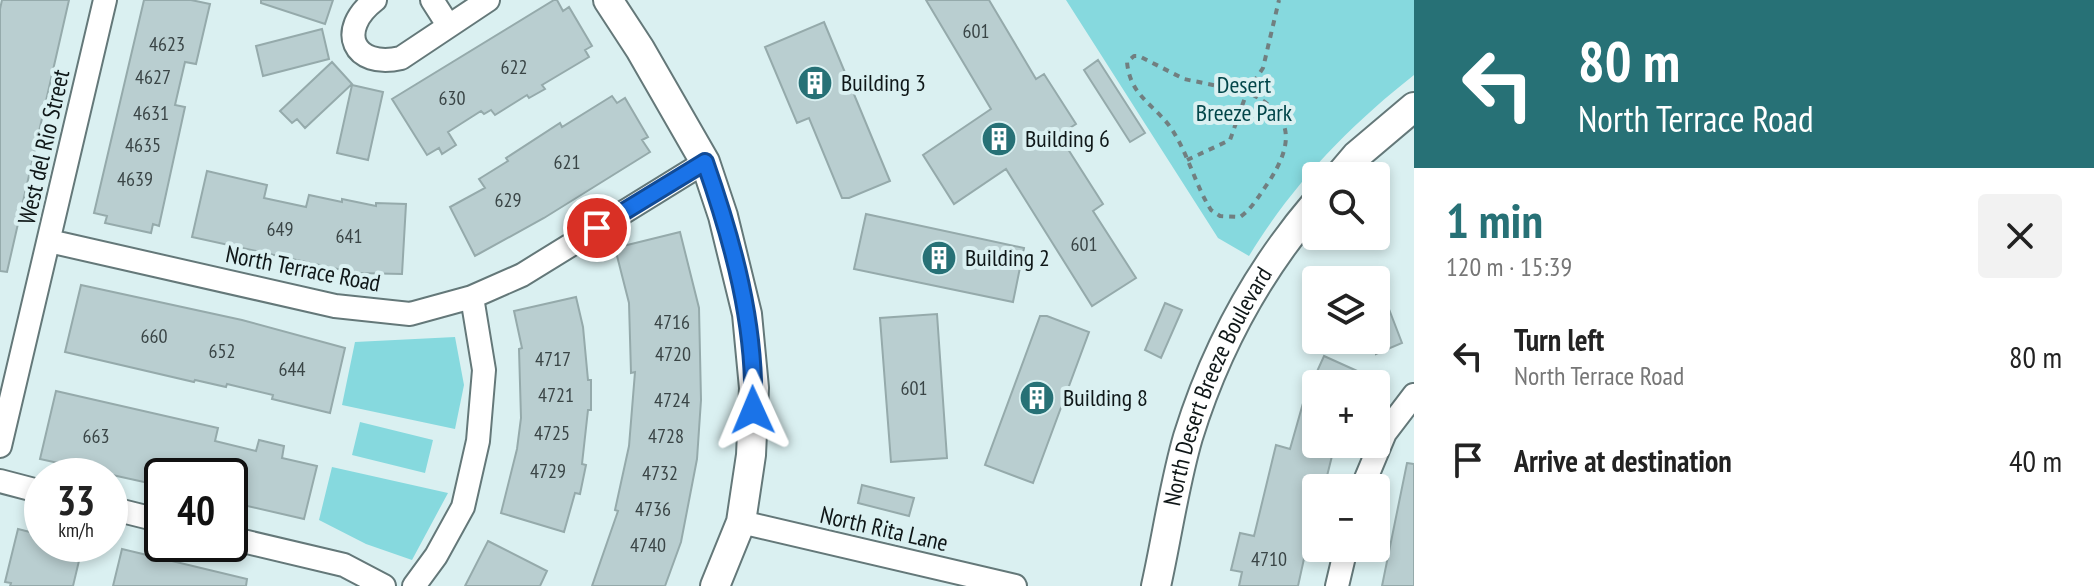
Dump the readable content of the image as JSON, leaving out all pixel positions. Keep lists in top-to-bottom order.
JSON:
{
  "streets": {
    "street": [
      "West del Rio Street",
      "North Terrace Road",
      "North Desert Breeze Boulevard",
      "North Rita Lane"
    ]
  },
  "crossings": [
    ["West del Rio Street", "North Terrace Road"]
  ],
  "parks": ["Desert Breeze Park"],
  "places": {
    "building": [
      "Building 3",
      "Building 6",
      "Building 2",
      "Building 8"
    ]
  },
  "house_numbers": [
    "601",
    "4623",
    "622",
    "4627",
    "630",
    "4631",
    "4635",
    "621",
    "4639",
    "629",
    "649",
    "641",
    "601",
    "4716",
    "660",
    "652",
    "4720",
    "4717",
    "644",
    "601",
    "4721",
    "4724",
    "4725",
    "663",
    "4728",
    "4729",
    "4732",
    "4736",
    "4740",
    "4710"
  ],
  "page": {
    "turn": ["80 m", "North Terrace Road"],
    "map_buttons": ["+", "−"],
    "heading": ["1 min", "120 m · 15:39"],
    "list": [
      {
        "name": "Turn left",
        "note": "North Terrace Road",
        "value": "80 m"
      },
      {
        "name": "Arrive at destination",
        "value": "40 m"
      }
    ],
    "speed": "33 km/h",
    "limit": "40"
  }
}
